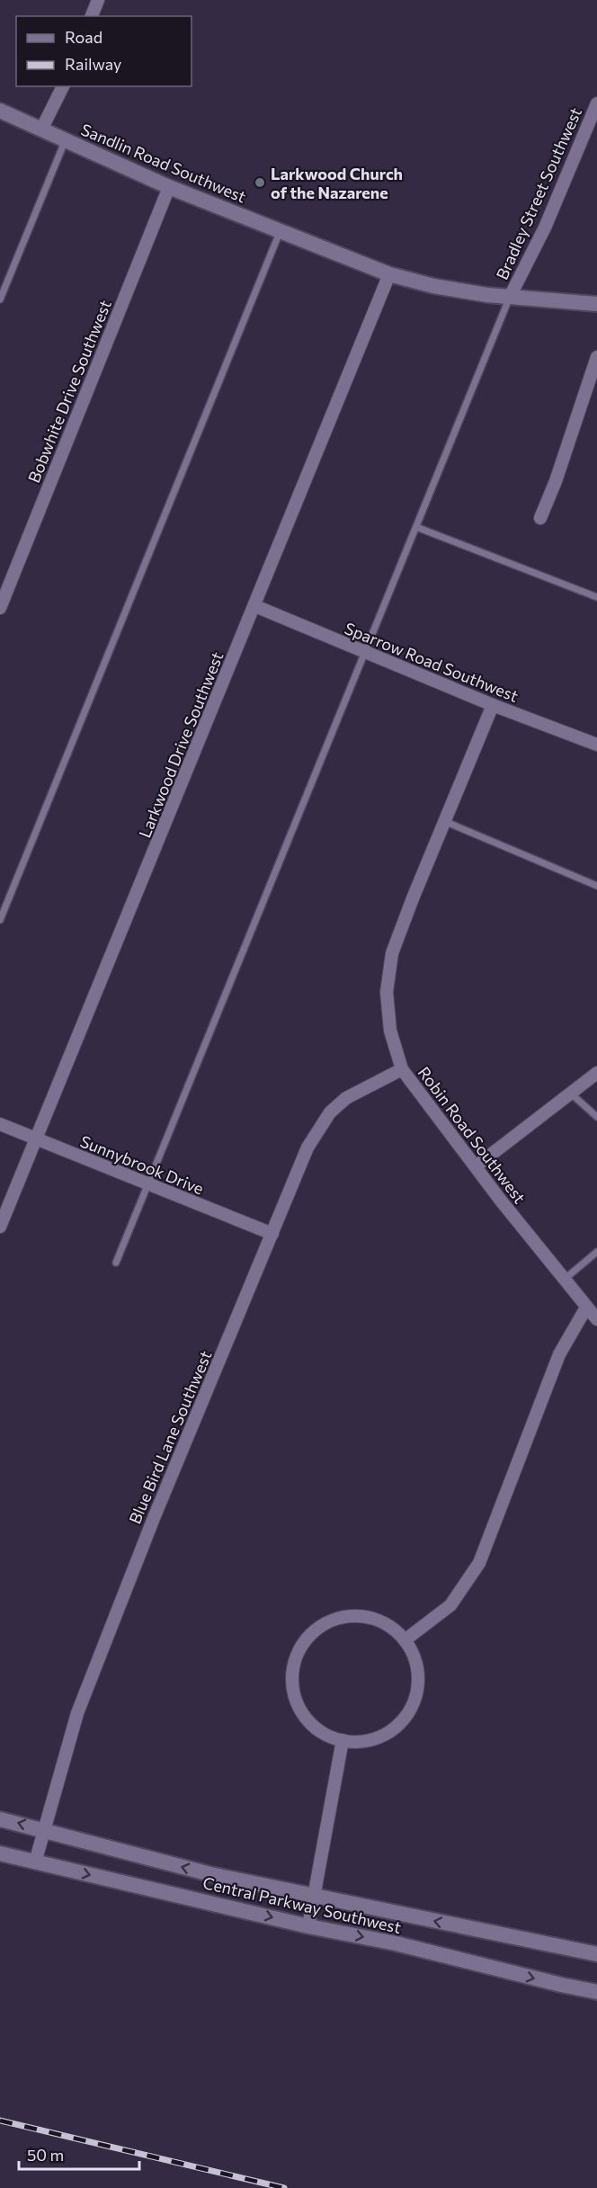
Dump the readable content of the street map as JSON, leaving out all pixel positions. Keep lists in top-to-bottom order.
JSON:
{
  "streets": {
    "street": [
      "Sandlin Road Southwest",
      "Bradley Street Southwest",
      "Bobwhite Drive Southwest",
      "Sparrow Road Southwest",
      "Larkwood Drive Southwest",
      "Robin Road Southwest",
      "Sunnybrook Drive",
      "Blue Bird Lane Southwest",
      "Central Parkway Southwest"
    ]
  },
  "crossings": [
    ["Sandlin Road Southwest", "Bradley Street Southwest"],
    ["Sandlin Road Southwest", "Bobwhite Drive Southwest"],
    ["Sandlin Road Southwest", "Larkwood Drive Southwest"],
    ["Sparrow Road Southwest", "Larkwood Drive Southwest"],
    ["Sparrow Road Southwest", "Robin Road Southwest"],
    ["Larkwood Drive Southwest", "Sunnybrook Drive"],
    ["Robin Road Southwest", "Blue Bird Lane Southwest"],
    ["Sunnybrook Drive", "Blue Bird Lane Southwest"],
    ["Blue Bird Lane Southwest", "Central Parkway Southwest"]
  ],
  "places": ["Larkwood Church of the Nazarene"],
  "legend": ["Road", "Railway"],
  "scale_bar": "50 m"
}
